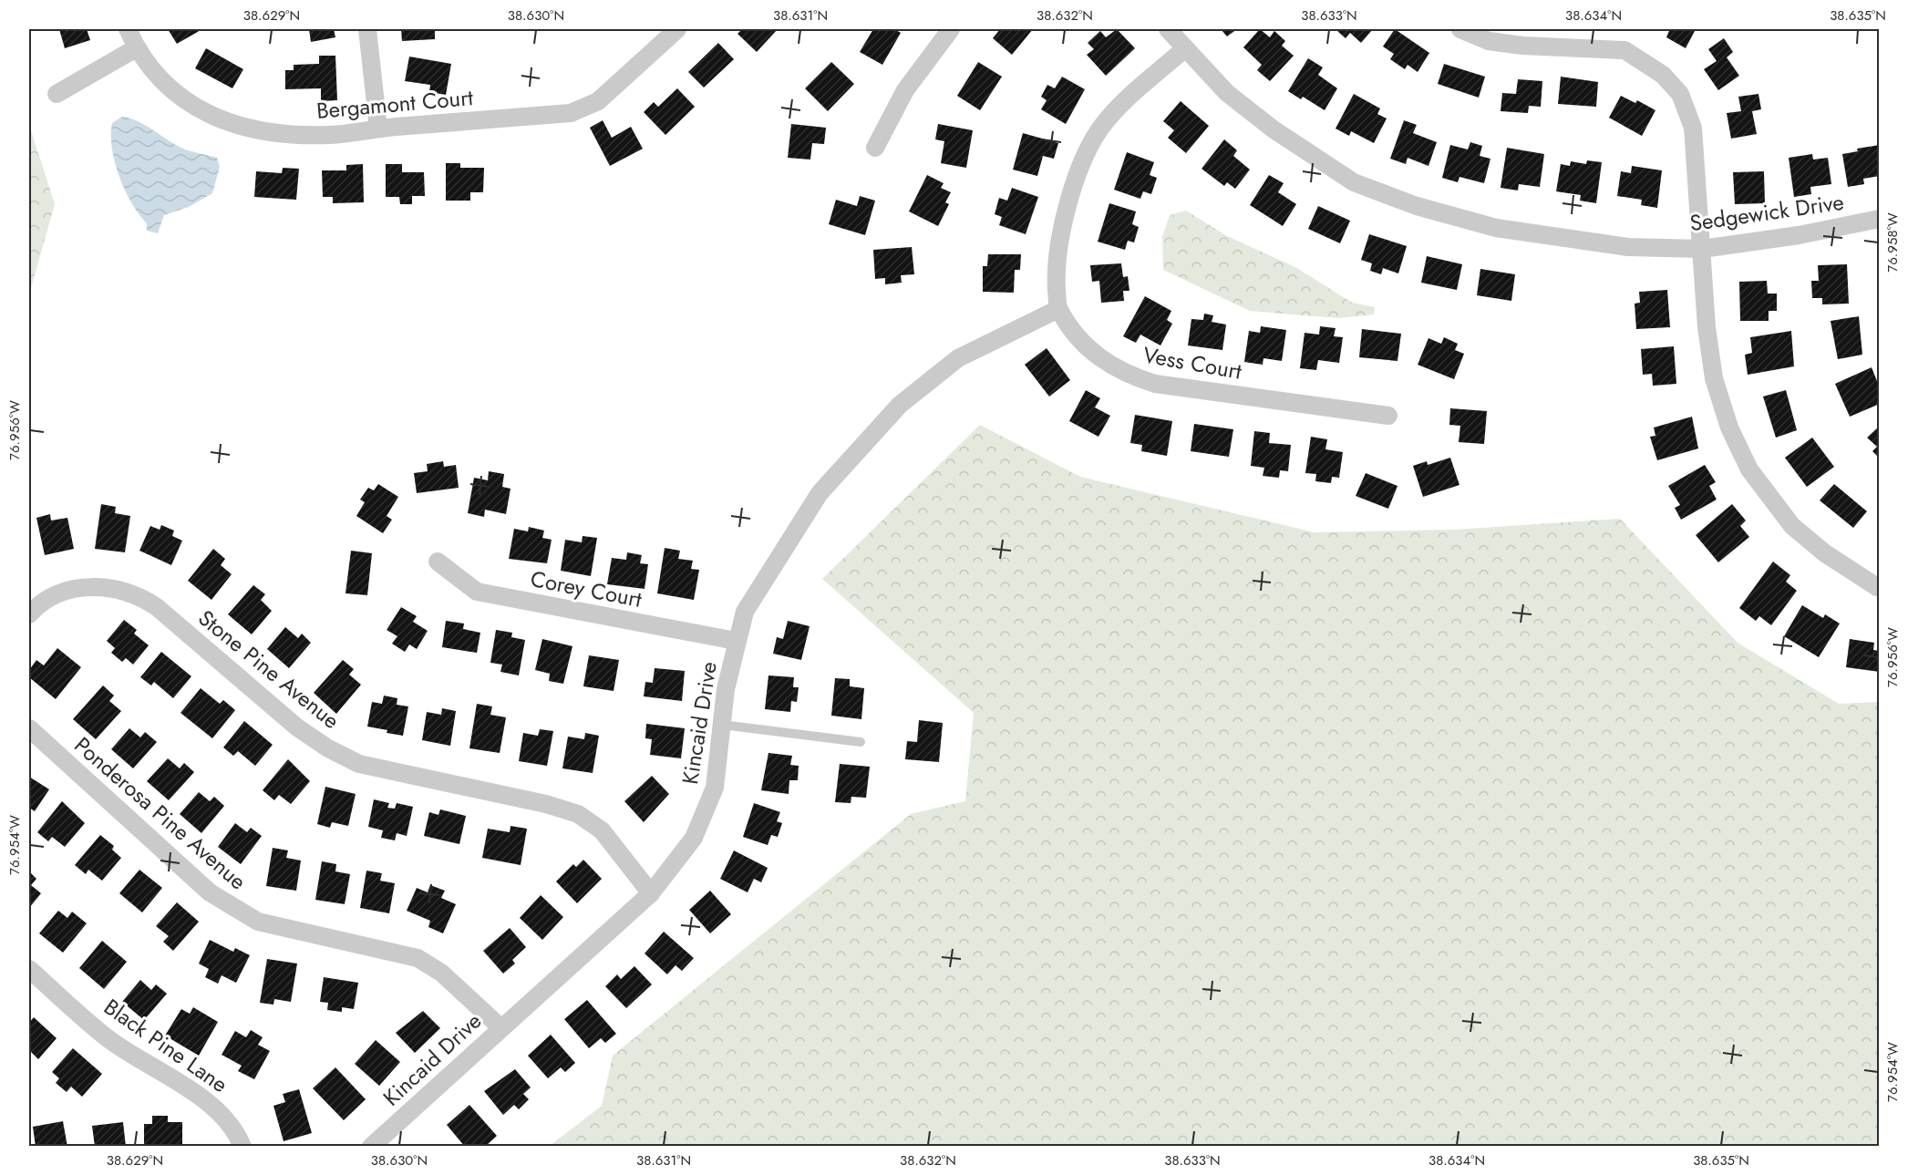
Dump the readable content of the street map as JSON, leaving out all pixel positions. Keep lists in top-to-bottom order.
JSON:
{
  "streets": {
    "street": [
      "Bergamont Court",
      "Sedgewick Drive",
      "Vess Court",
      "Corey Court",
      "Stone Pine Avenue",
      "Kincaid Drive",
      "Ponderosa Pine Avenue",
      "Black Pine Lane"
    ]
  },
  "crossings": [
    ["Vess Court", "Kincaid Drive"],
    ["Corey Court", "Kincaid Drive"],
    ["Stone Pine Avenue", "Kincaid Drive"],
    ["Kincaid Drive", "Ponderosa Pine Avenue"]
  ],
  "coordinates": [
    "38.629°N",
    "38.630°N",
    "38.631°N",
    "38.632°N",
    "38.633°N",
    "38.634°N",
    "38.635°N",
    "76.958°W",
    "76.956°W",
    "76.954°W"
  ]
}
